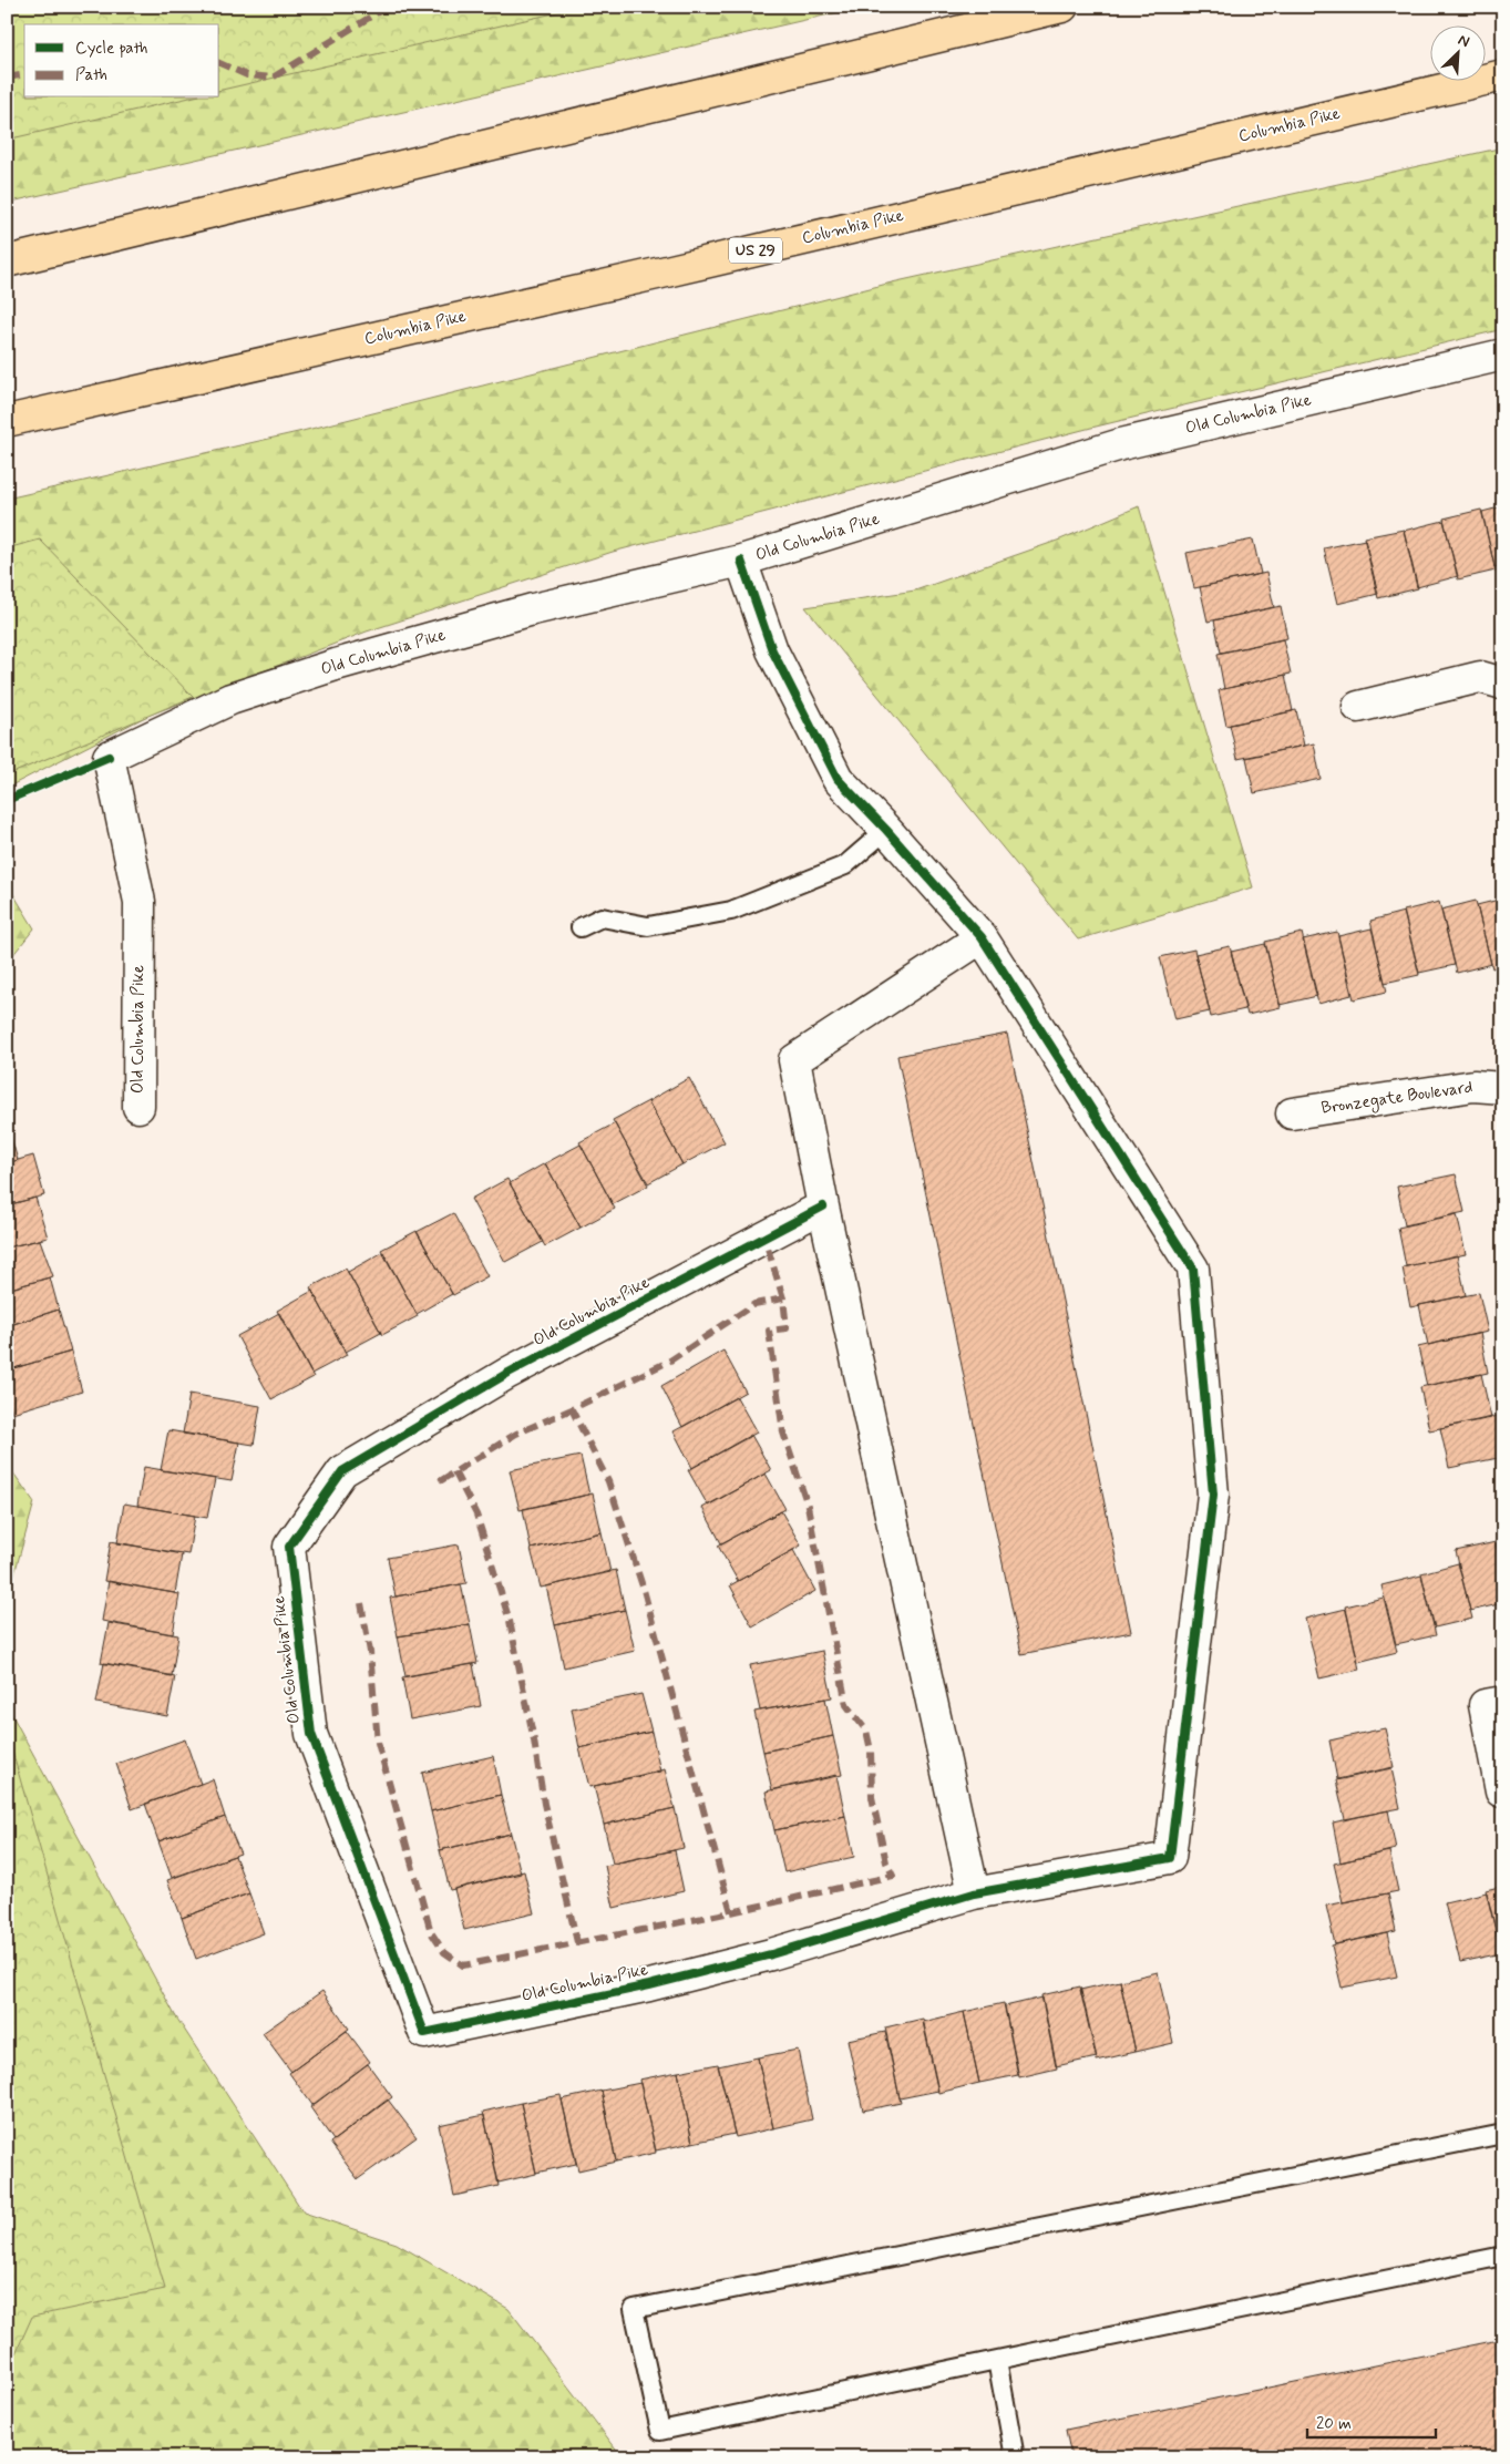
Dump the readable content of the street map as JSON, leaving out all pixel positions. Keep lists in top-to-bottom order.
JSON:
{
  "streets": {
    "highway": ["Columbia Pike", "US 29"],
    "street": ["Old Columbia Pike", "Bronzegate Boulevard"]
  },
  "legend": ["Cycle path", "Path"],
  "scale_bar": "20 m",
  "north": "top right"
}
